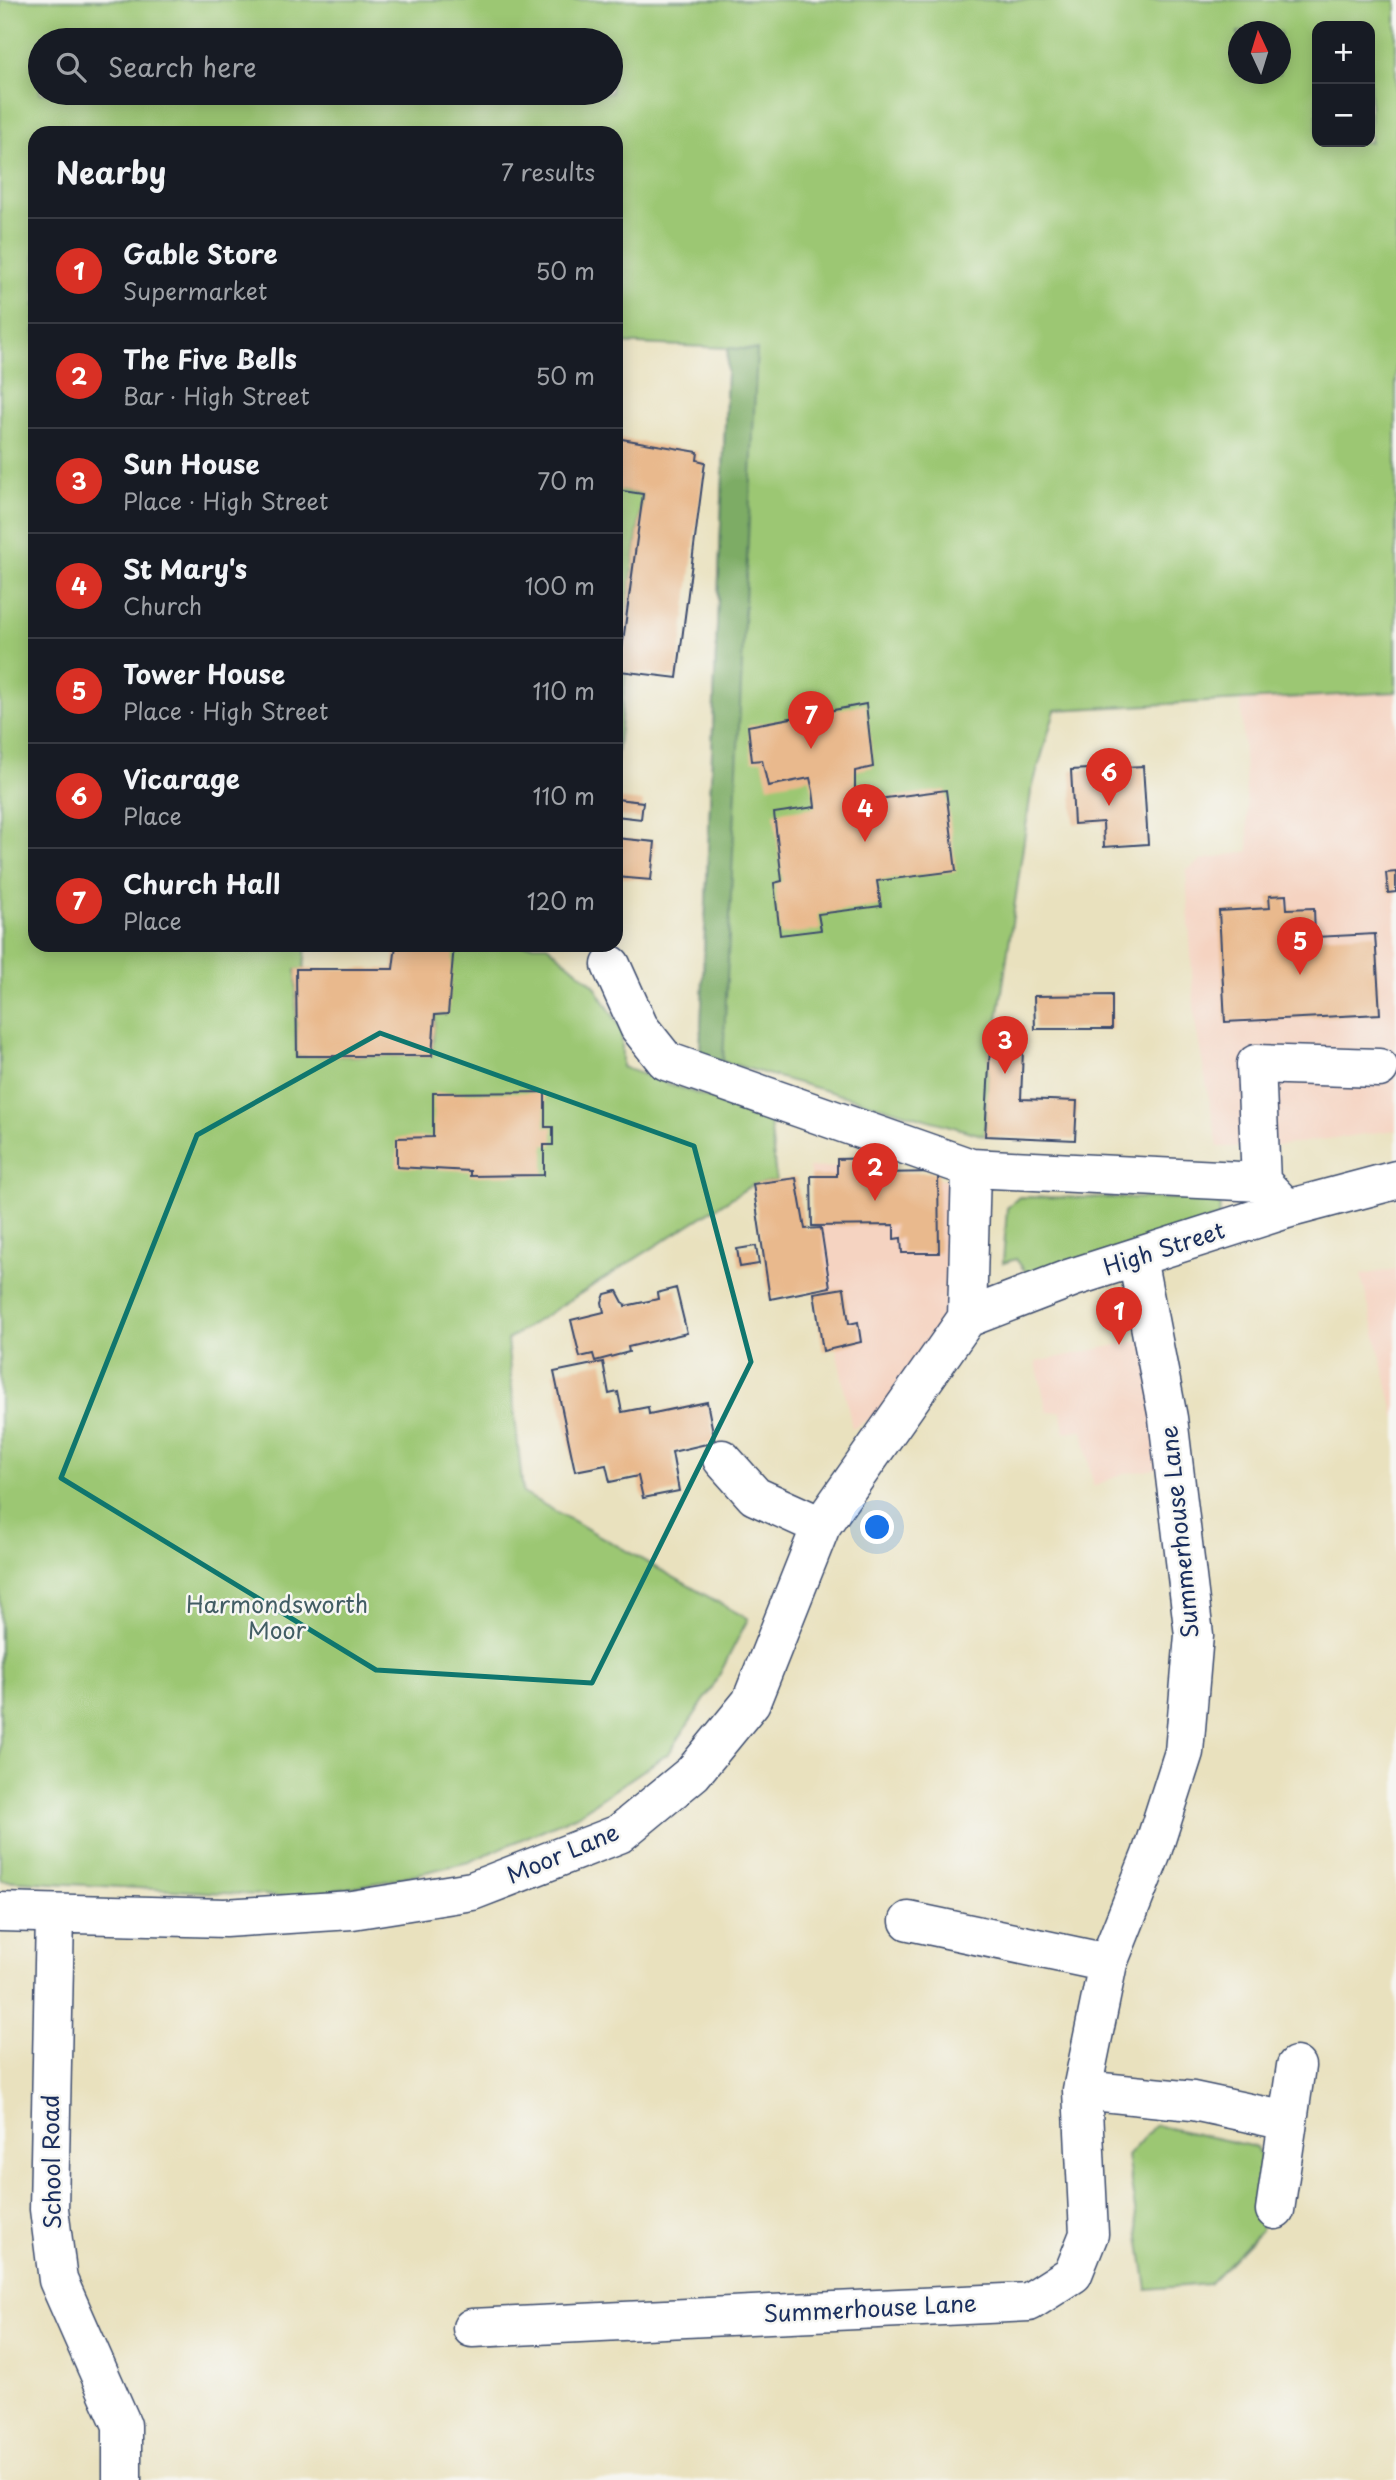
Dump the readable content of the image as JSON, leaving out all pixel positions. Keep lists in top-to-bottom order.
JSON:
{
  "streets": {
    "street": [
      "High Street",
      "Summerhouse Lane",
      "Moor Lane",
      "School Road"
    ]
  },
  "crossings": [
    ["High Street", "Summerhouse Lane"],
    ["High Street", "Moor Lane"],
    ["Moor Lane", "School Road"]
  ],
  "parks": ["Harmondsworth Moor"],
  "north": "top",
  "page": {
    "map_buttons": ["+", "−"],
    "search": "Search here",
    "heading": ["Nearby", "7 results"],
    "list": [
      {
        "mark": "1",
        "name": "Gable Store",
        "note": "Supermarket",
        "value": "50 m"
      },
      {
        "mark": "2",
        "name": "The Five Bells",
        "note": "Bar · High Street",
        "value": "50 m"
      },
      {
        "mark": "3",
        "name": "Sun House",
        "note": "Place · High Street",
        "value": "70 m"
      },
      {
        "mark": "4",
        "name": "St Mary's",
        "note": "Church",
        "value": "100 m"
      },
      {
        "mark": "5",
        "name": "Tower House",
        "note": "Place · High Street",
        "value": "110 m"
      },
      {
        "mark": "6",
        "name": "Vicarage",
        "note": "Place",
        "value": "110 m"
      },
      {
        "mark": "7",
        "name": "Church Hall",
        "note": "Place",
        "value": "120 m"
      }
    ],
    "pins": [
      "7",
      "6",
      "4",
      "5",
      "3",
      "2",
      "1"
    ]
  }
}
